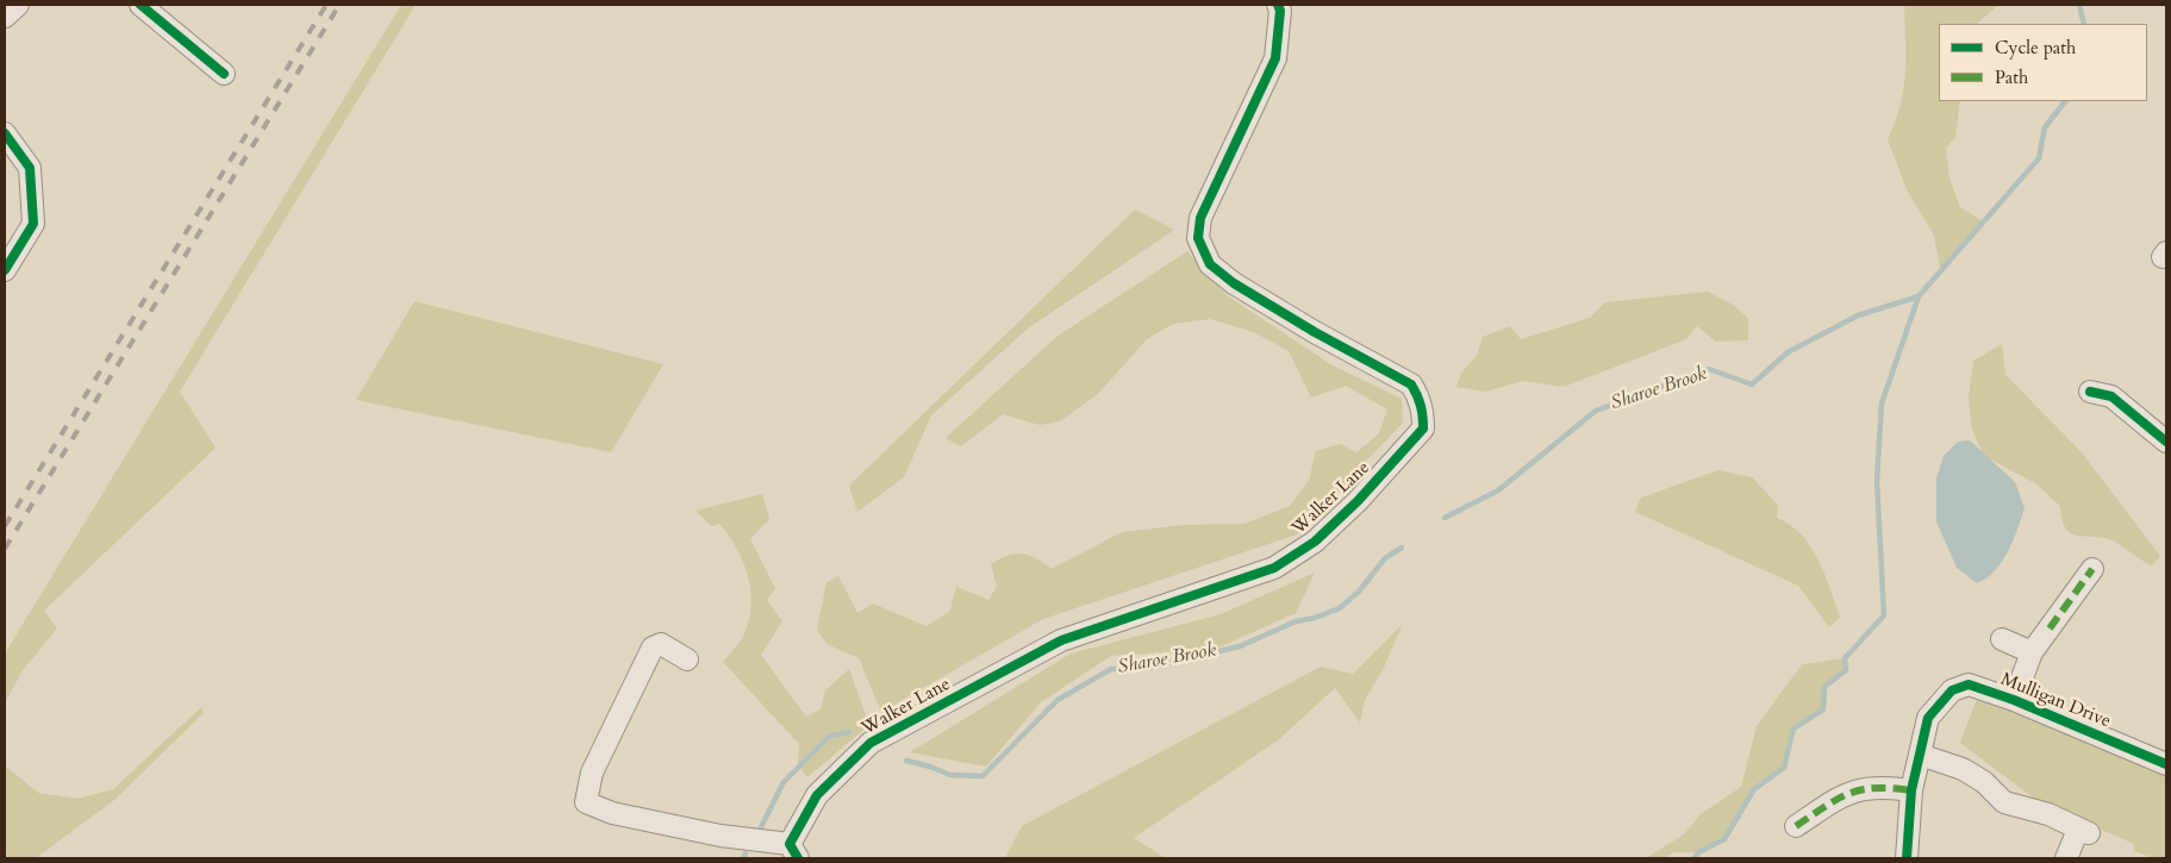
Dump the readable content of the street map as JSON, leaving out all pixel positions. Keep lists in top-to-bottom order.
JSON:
{
  "streets": {
    "street": ["Walker Lane", "Mulligan Drive"]
  },
  "water": ["Sharoe Brook"],
  "legend": ["Cycle path", "Path"]
}
